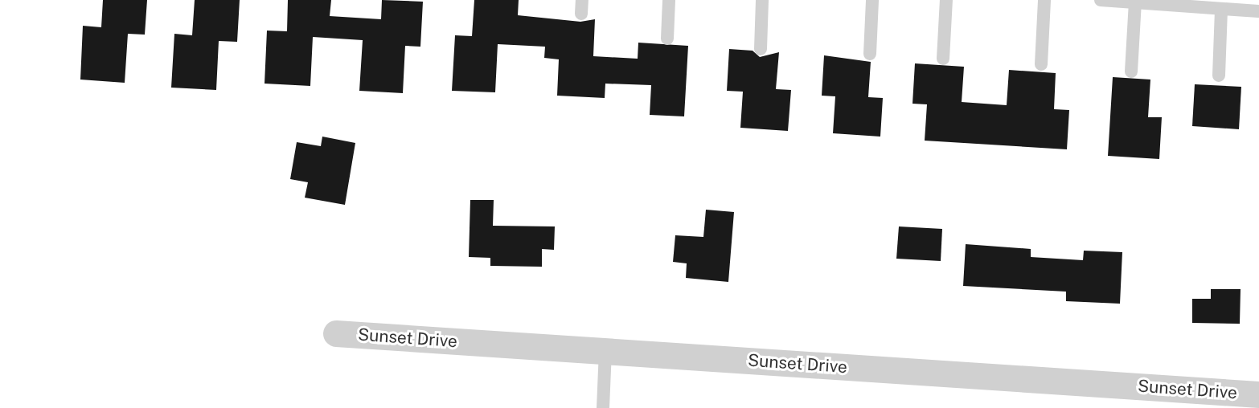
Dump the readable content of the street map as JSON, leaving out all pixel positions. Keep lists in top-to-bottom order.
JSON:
{
  "streets": {
    "street": ["Sunset Drive"]
  }
}
